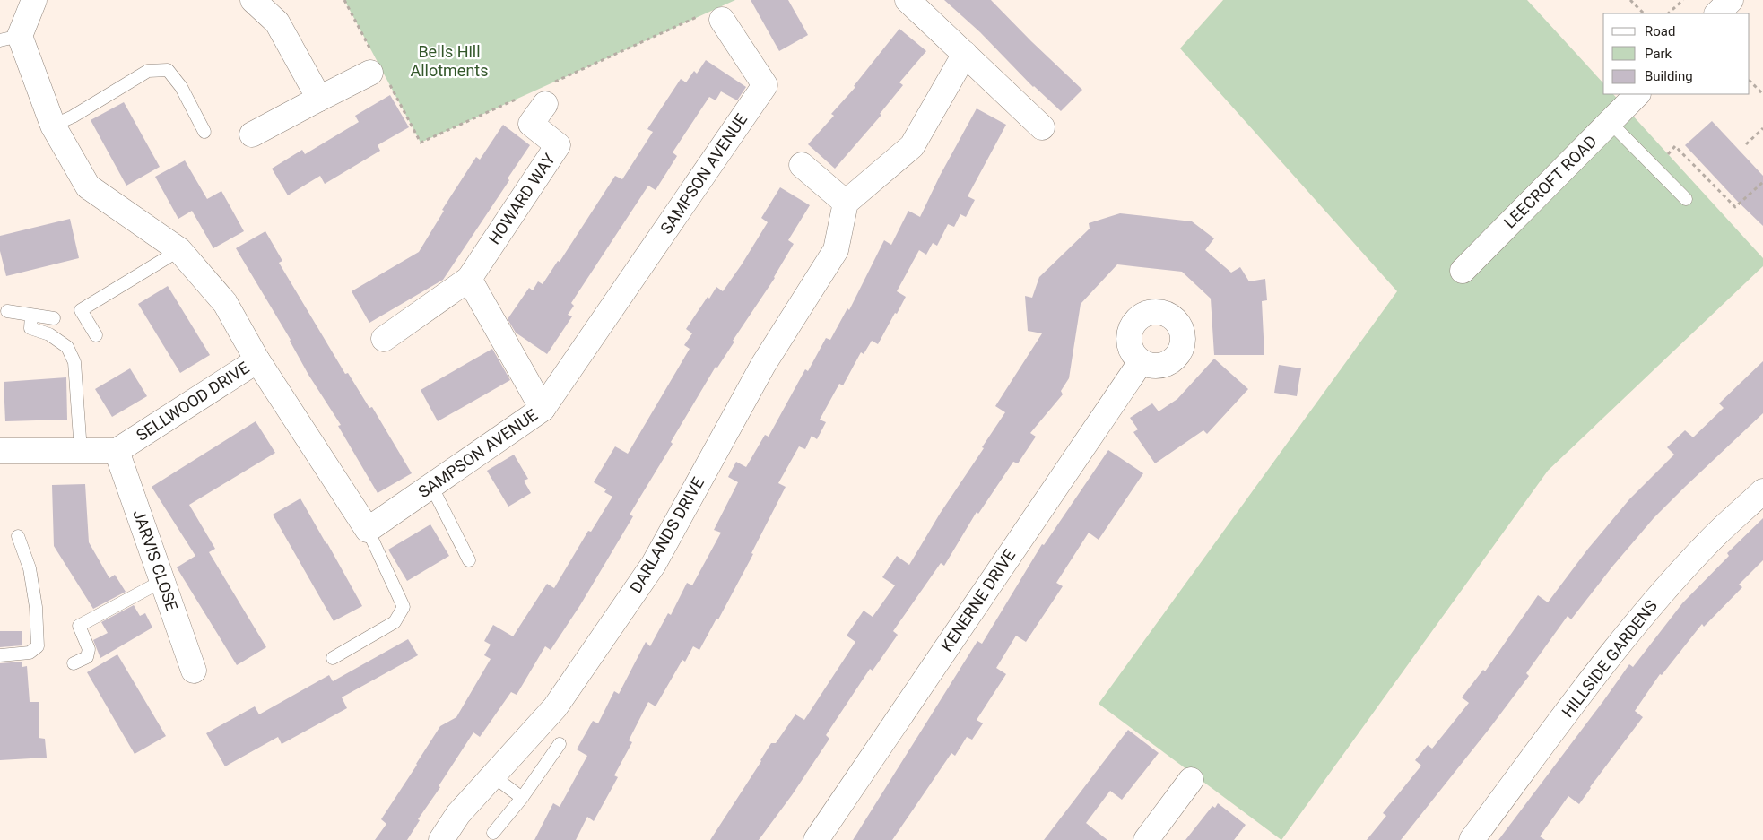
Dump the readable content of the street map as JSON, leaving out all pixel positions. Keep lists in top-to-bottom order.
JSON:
{
  "streets": {
    "street": [
      "SAMPSON AVENUE",
      "LEECROFT ROAD",
      "HOWARD WAY",
      "SELLWOOD DRIVE",
      "DARLANDS DRIVE",
      "JARVIS CLOSE",
      "KENERNE DRIVE",
      "HILLSIDE GARDENS"
    ]
  },
  "crossings": [
    ["SELLWOOD DRIVE", "JARVIS CLOSE"]
  ],
  "parks": ["Bells Hill Allotments"],
  "legend": ["Road", "Park", "Building"]
}
